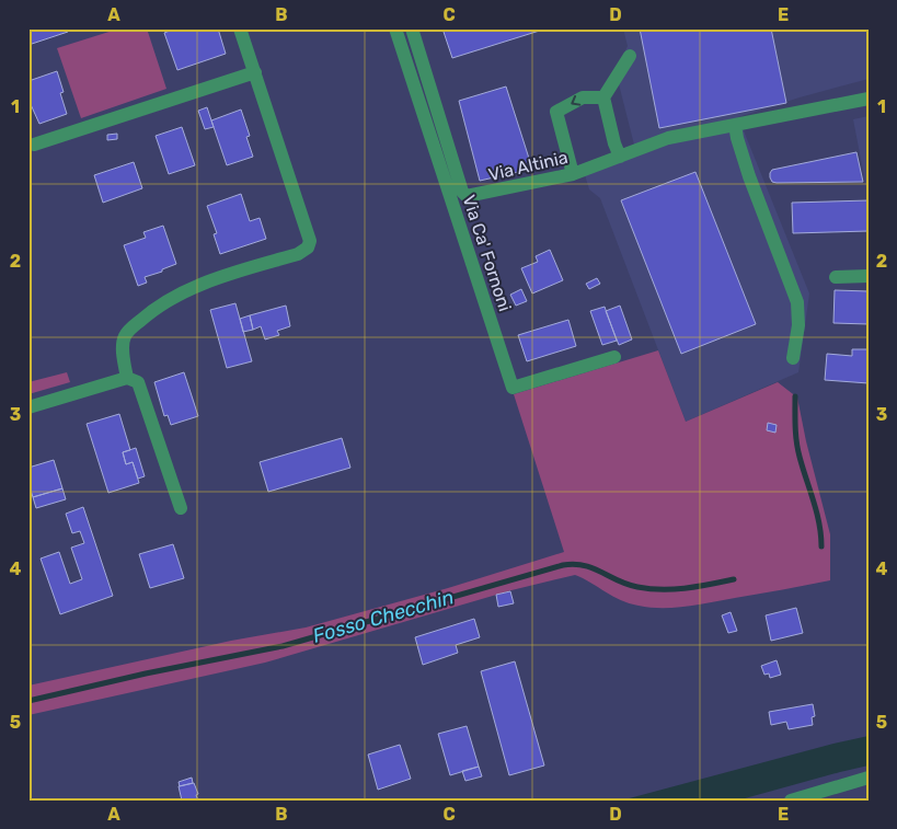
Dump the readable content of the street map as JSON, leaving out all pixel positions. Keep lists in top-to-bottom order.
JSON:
{
  "streets": {
    "street": ["Via Altinia", "Via Ca' Fornoni"]
  },
  "water": ["Fosso Checchin"],
  "grid": {
    "columns": [
      "A",
      "B",
      "C",
      "D",
      "E"
    ],
    "rows": [
      "1",
      "2",
      "3",
      "4",
      "5"
    ]
  }
}
